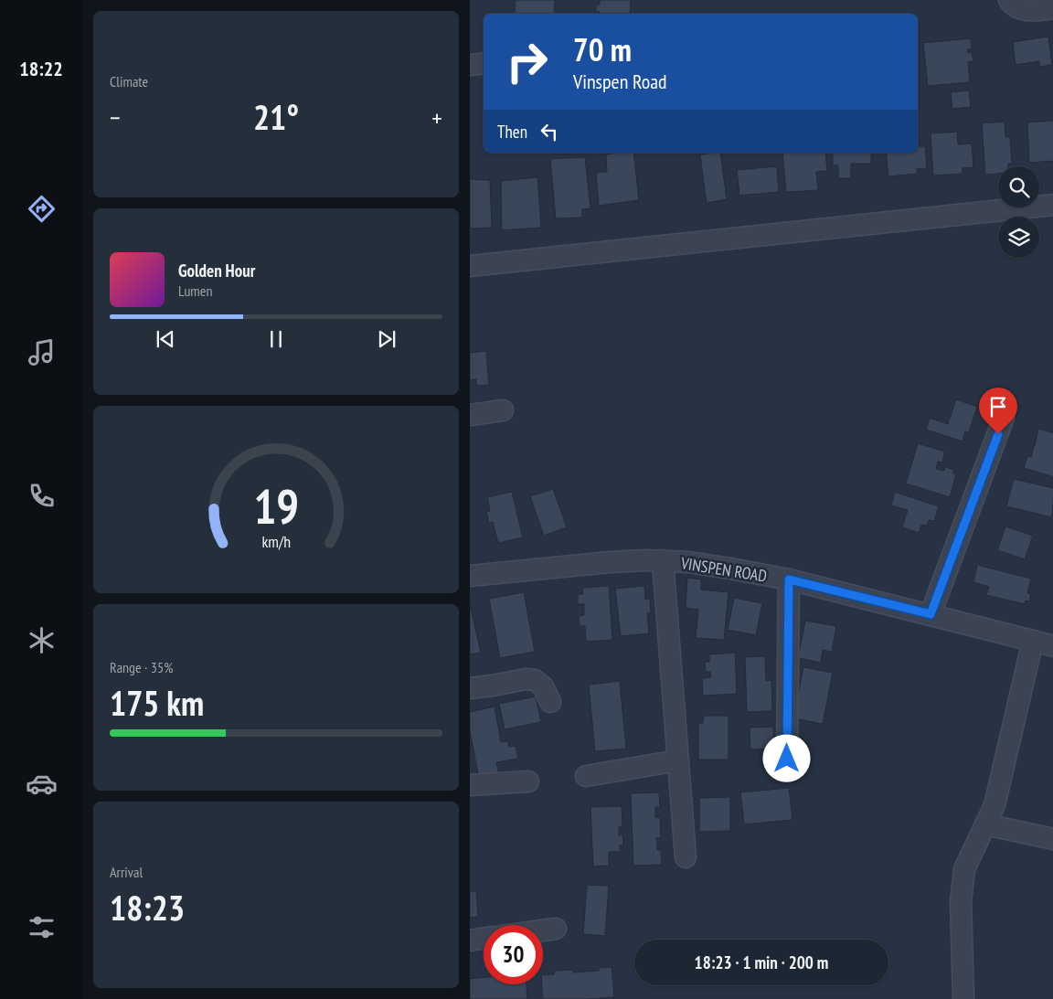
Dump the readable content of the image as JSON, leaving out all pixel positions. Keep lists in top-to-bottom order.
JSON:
{
  "streets": {
    "street": ["VINSPEN ROAD"]
  },
  "page": {
    "tabs": "18:22",
    "tile": [
      "Climate",
      ["Range · 35%", "175 km"],
      ["Arrival", "18:23"]
    ],
    "turn": ["70 m", "Vinspen Road"],
    "heat": ["−", "21°", "+"],
    "then": "Then",
    "song": ["Golden Hour", "Lumen"],
    "limit": "30",
    "trip": "18:23 · 1 min · 200 m",
    "gauge": ["19", "km/h"]
  }
}
